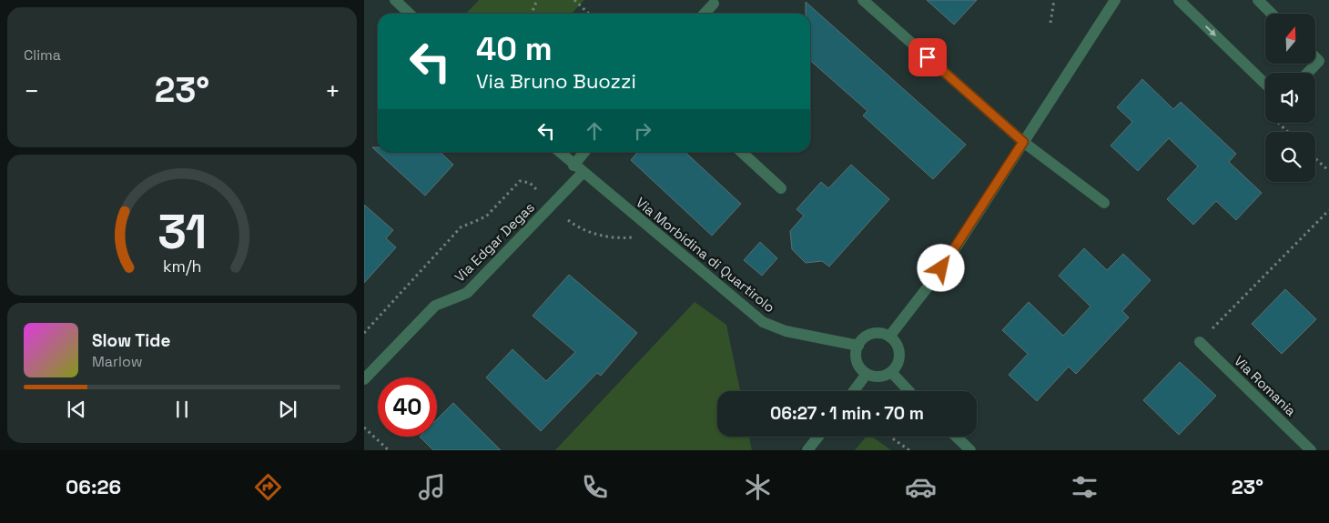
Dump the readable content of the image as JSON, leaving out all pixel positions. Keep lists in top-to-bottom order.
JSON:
{
  "streets": {
    "street": ["Via Edgar Degas", "Via Morbidina di Quartirolo", "Via Romania"]
  },
  "crossings": [
    ["Via Edgar Degas", "Via Morbidina di Quartirolo"]
  ],
  "north": "top",
  "page": {
    "tile": "Clima",
    "turn": ["40 m", "Via Bruno Buozzi"],
    "heat": ["−", "23°", "+"],
    "song": ["Slow Tide", "Marlow"],
    "limit": "40",
    "trip": "06:27 · 1 min · 70 m",
    "tabs": ["06:26", "23°"],
    "gauge": ["31", "km/h"]
  }
}
